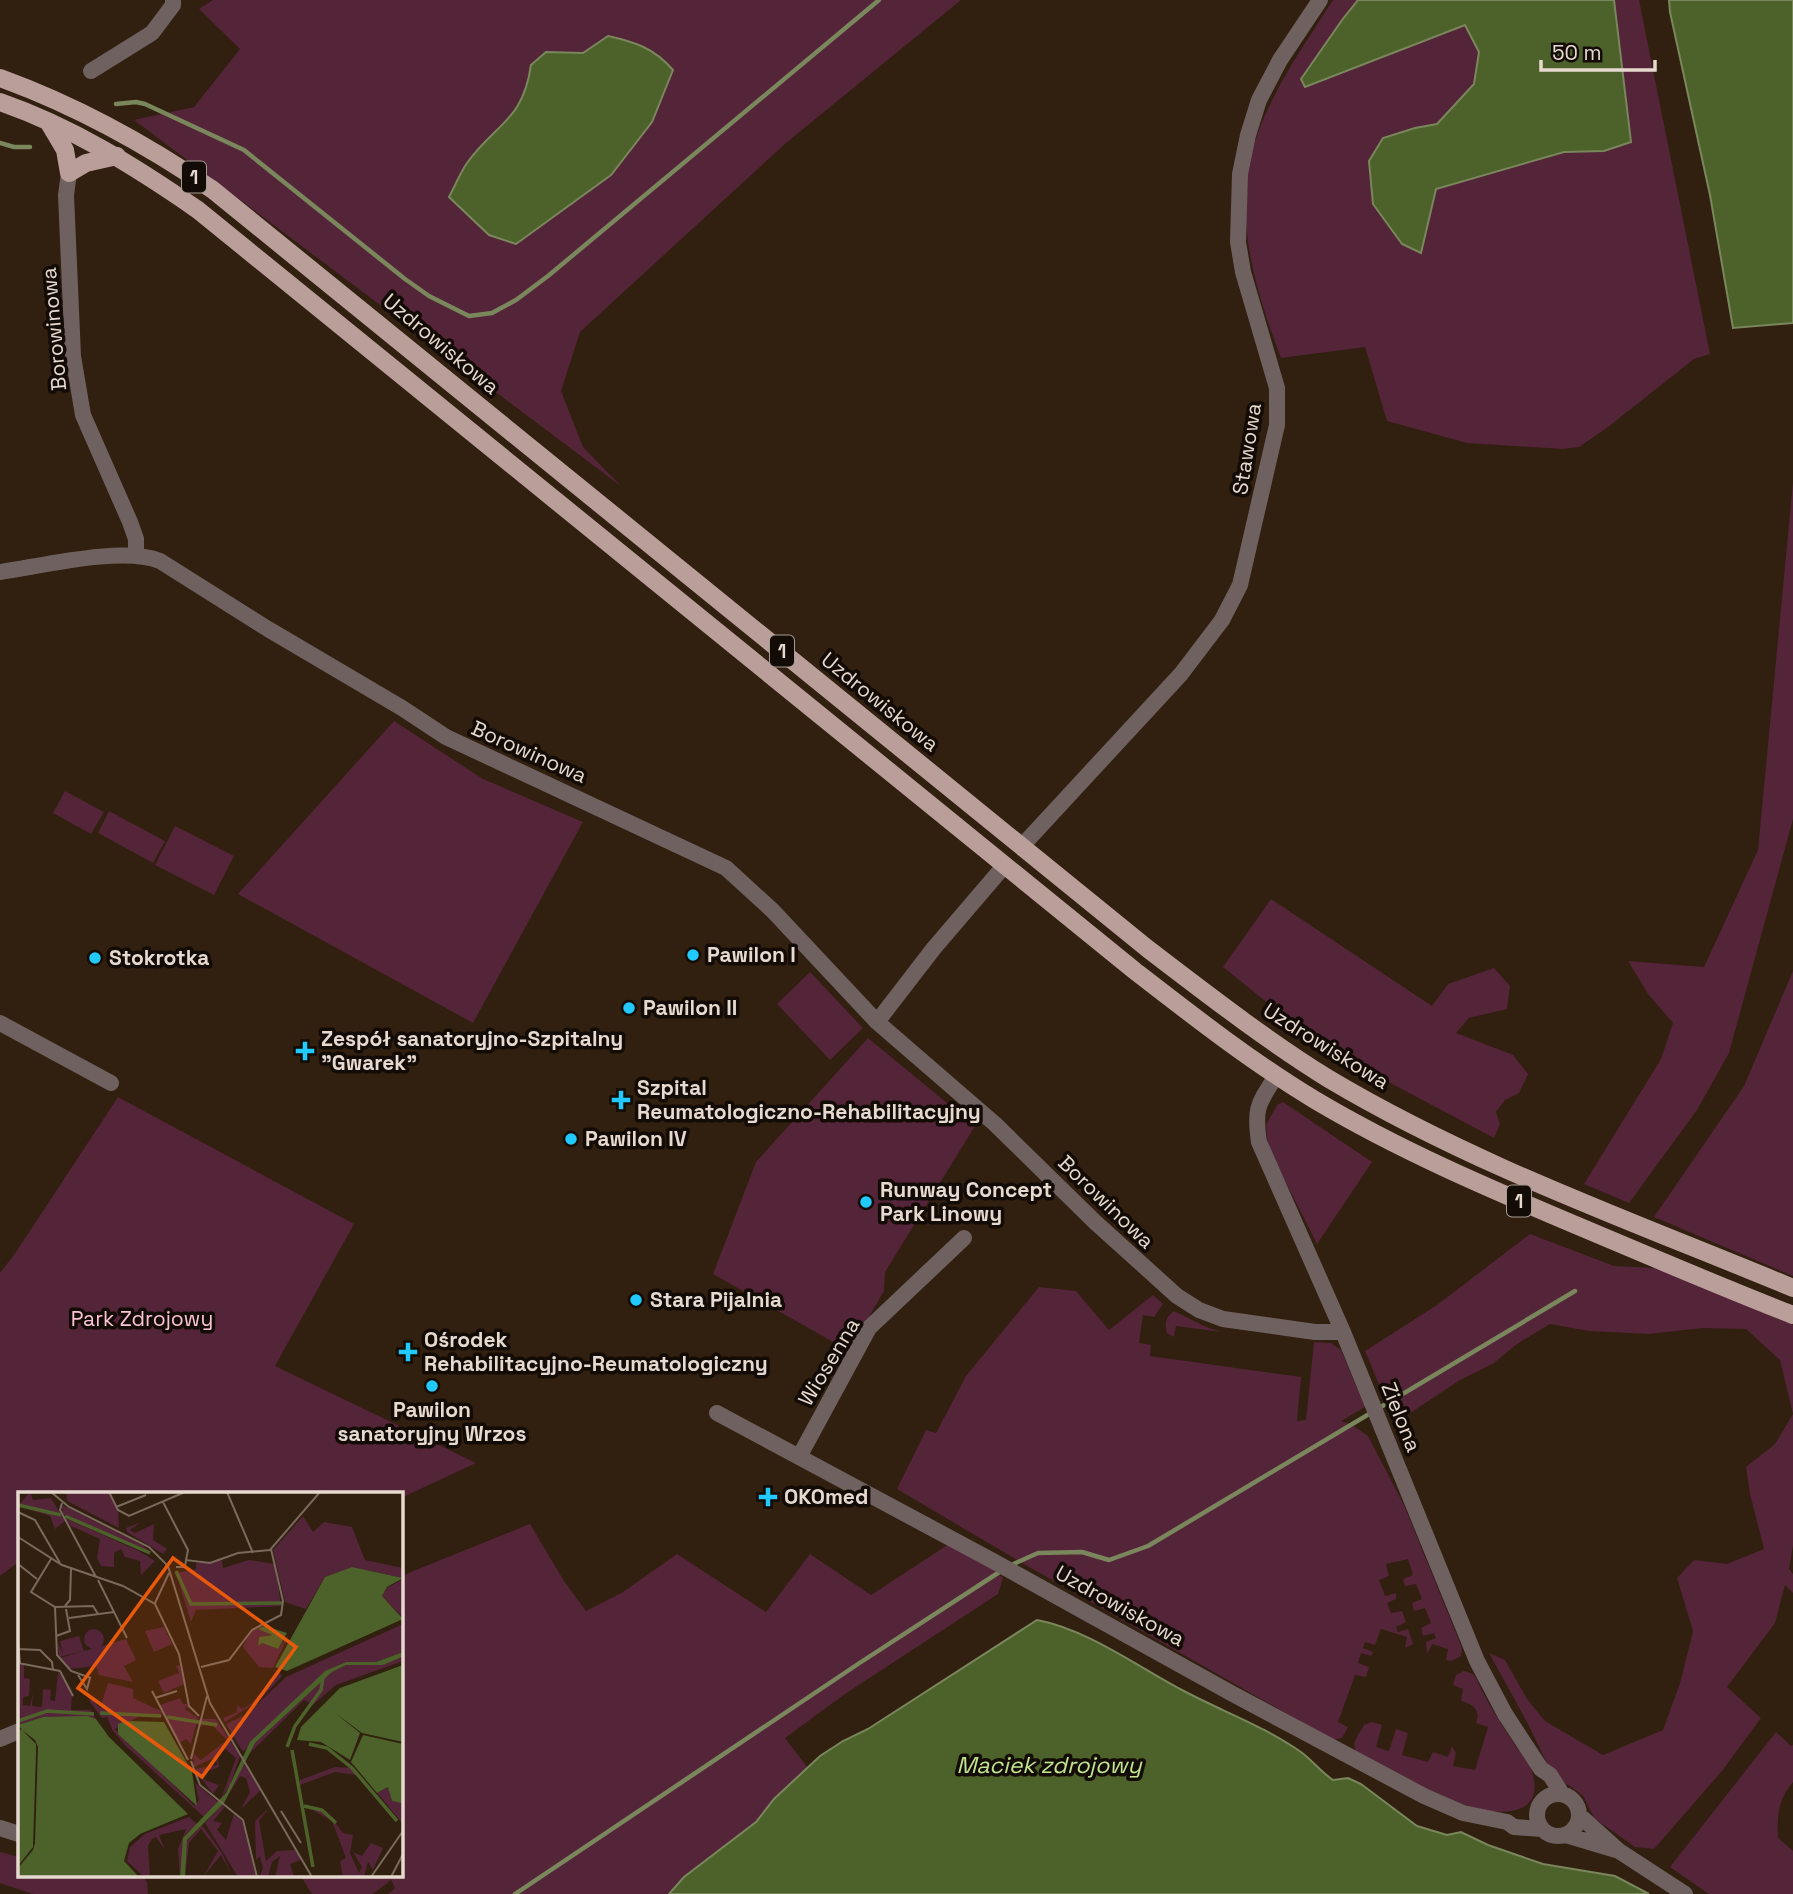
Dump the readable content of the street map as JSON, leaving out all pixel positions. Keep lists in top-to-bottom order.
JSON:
{
  "streets": {
    "main road": ["1", "Uzdrowiskowa"],
    "street": [
      "Borowinowa",
      "Stawowa",
      "Wiosenna",
      "Zielona"
    ]
  },
  "crossings": [
    ["1", "Zielona"],
    ["Borowinowa", "Zielona"],
    ["Uzdrowiskowa", "Stawowa"],
    ["Uzdrowiskowa", "Wiosenna"],
    ["Uzdrowiskowa", "Zielona"]
  ],
  "water": ["Maciek zdrojowy"],
  "parks": ["Park Zdrojowy"],
  "places": {
    "other": [
      "Pawilon I",
      "Stokrotka",
      "Pawilon II",
      "Pawilon IV",
      "Runway Concept Park Linowy",
      "Stara Pijalnia",
      "Pawilon sanatoryjny Wrzos"
    ],
    "health": [
      "Zespół sanatoryjno-Szpitalny \"Gwarek\"",
      "Szpital Reumatologiczno-Rehabilitacyjny",
      "Ośrodek Rehabilitacyjno-Reumatologiczny",
      "OKOmed"
    ]
  },
  "scale_bar": "50 m"
}
